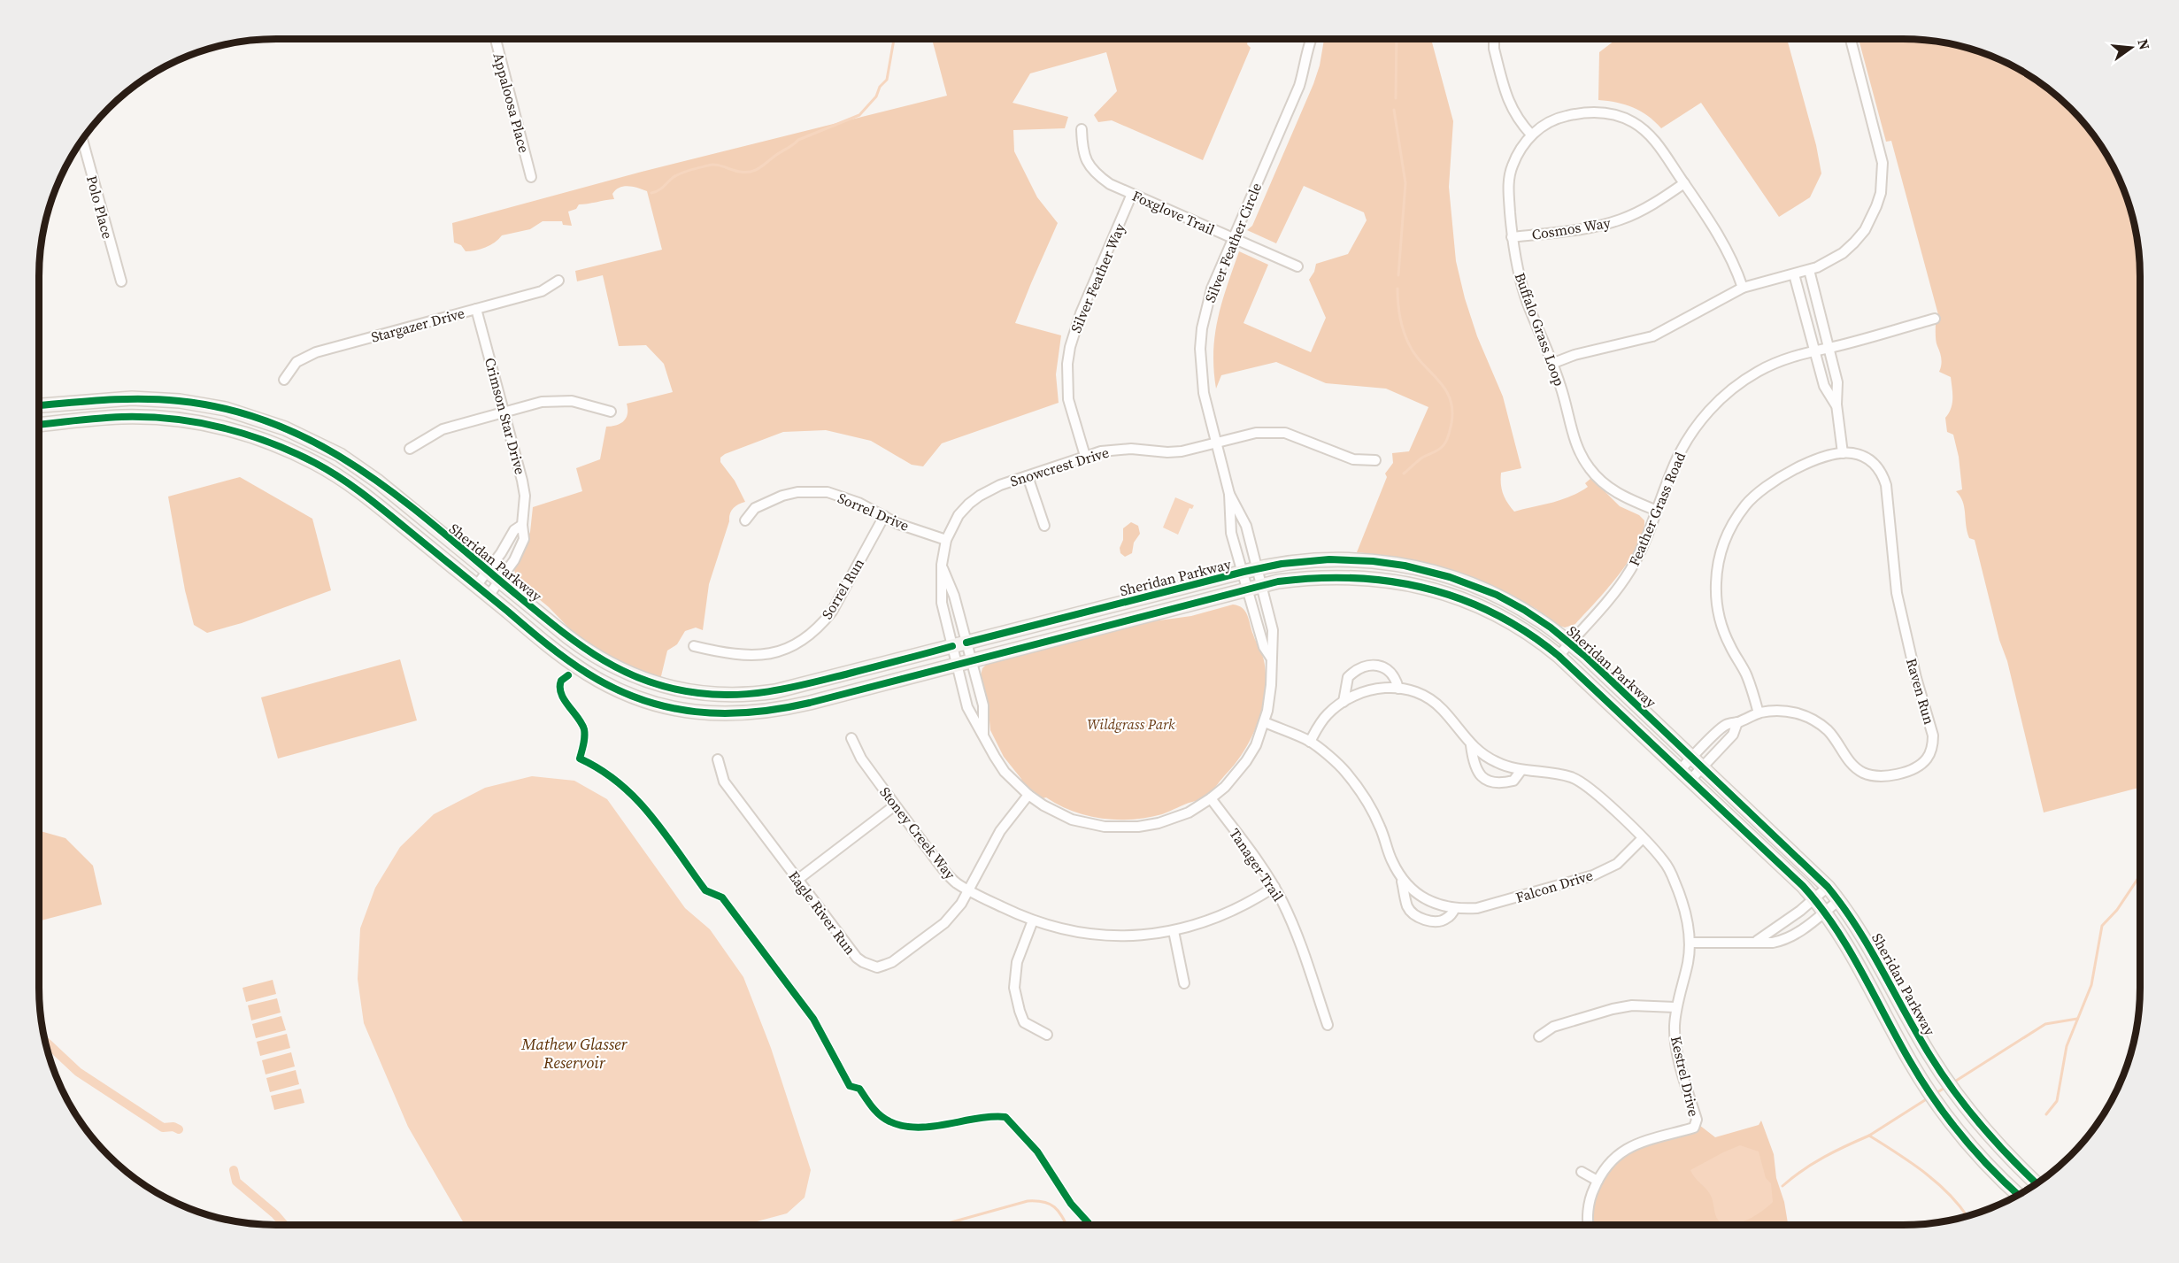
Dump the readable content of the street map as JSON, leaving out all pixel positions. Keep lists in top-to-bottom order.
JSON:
{
  "streets": {
    "main road": ["Sheridan Parkway"],
    "street": [
      "Appaloosa Place",
      "Polo Place",
      "Foxglove Trail",
      "Cosmos Way",
      "Silver Feather Circle",
      "Silver Feather Way",
      "Stargazer Drive",
      "Buffalo Grass Loop",
      "Crimson Star Drive",
      "Snowcrest Drive",
      "Feather Grass Road",
      "Sorrel Drive",
      "Sorrel Run",
      "Raven Run",
      "Stoney Creek Way",
      "Tanager Trail",
      "Falcon Drive",
      "Eagle River Run",
      "Kestrel Drive"
    ]
  },
  "crossings": [
    ["Foxglove Trail", "Silver Feather Circle"],
    ["Foxglove Trail", "Silver Feather Way"],
    ["Cosmos Way", "Buffalo Grass Loop"],
    ["Silver Feather Circle", "Snowcrest Drive"],
    ["Silver Feather Circle", "Sheridan Parkway"],
    ["Silver Feather Way", "Snowcrest Drive"],
    ["Stargazer Drive", "Crimson Star Drive"],
    ["Buffalo Grass Loop", "Feather Grass Road"],
    ["Crimson Star Drive", "Sheridan Parkway"],
    ["Snowcrest Drive", "Sorrel Drive"],
    ["Snowcrest Drive", "Sheridan Parkway"],
    ["Snowcrest Drive", "Tanager Trail"],
    ["Snowcrest Drive", "Falcon Drive"],
    ["Snowcrest Drive", "Eagle River Run"],
    ["Feather Grass Road", "Sheridan Parkway"],
    ["Sorrel Drive", "Sorrel Run"],
    ["Sheridan Parkway", "Raven Run"],
    ["Stoney Creek Way", "Tanager Trail"],
    ["Stoney Creek Way", "Eagle River Run"],
    ["Falcon Drive", "Kestrel Drive"]
  ],
  "water": ["Mathew Glasser Reservoir"],
  "parks": ["Wildgrass Park"],
  "north": "right"
}
